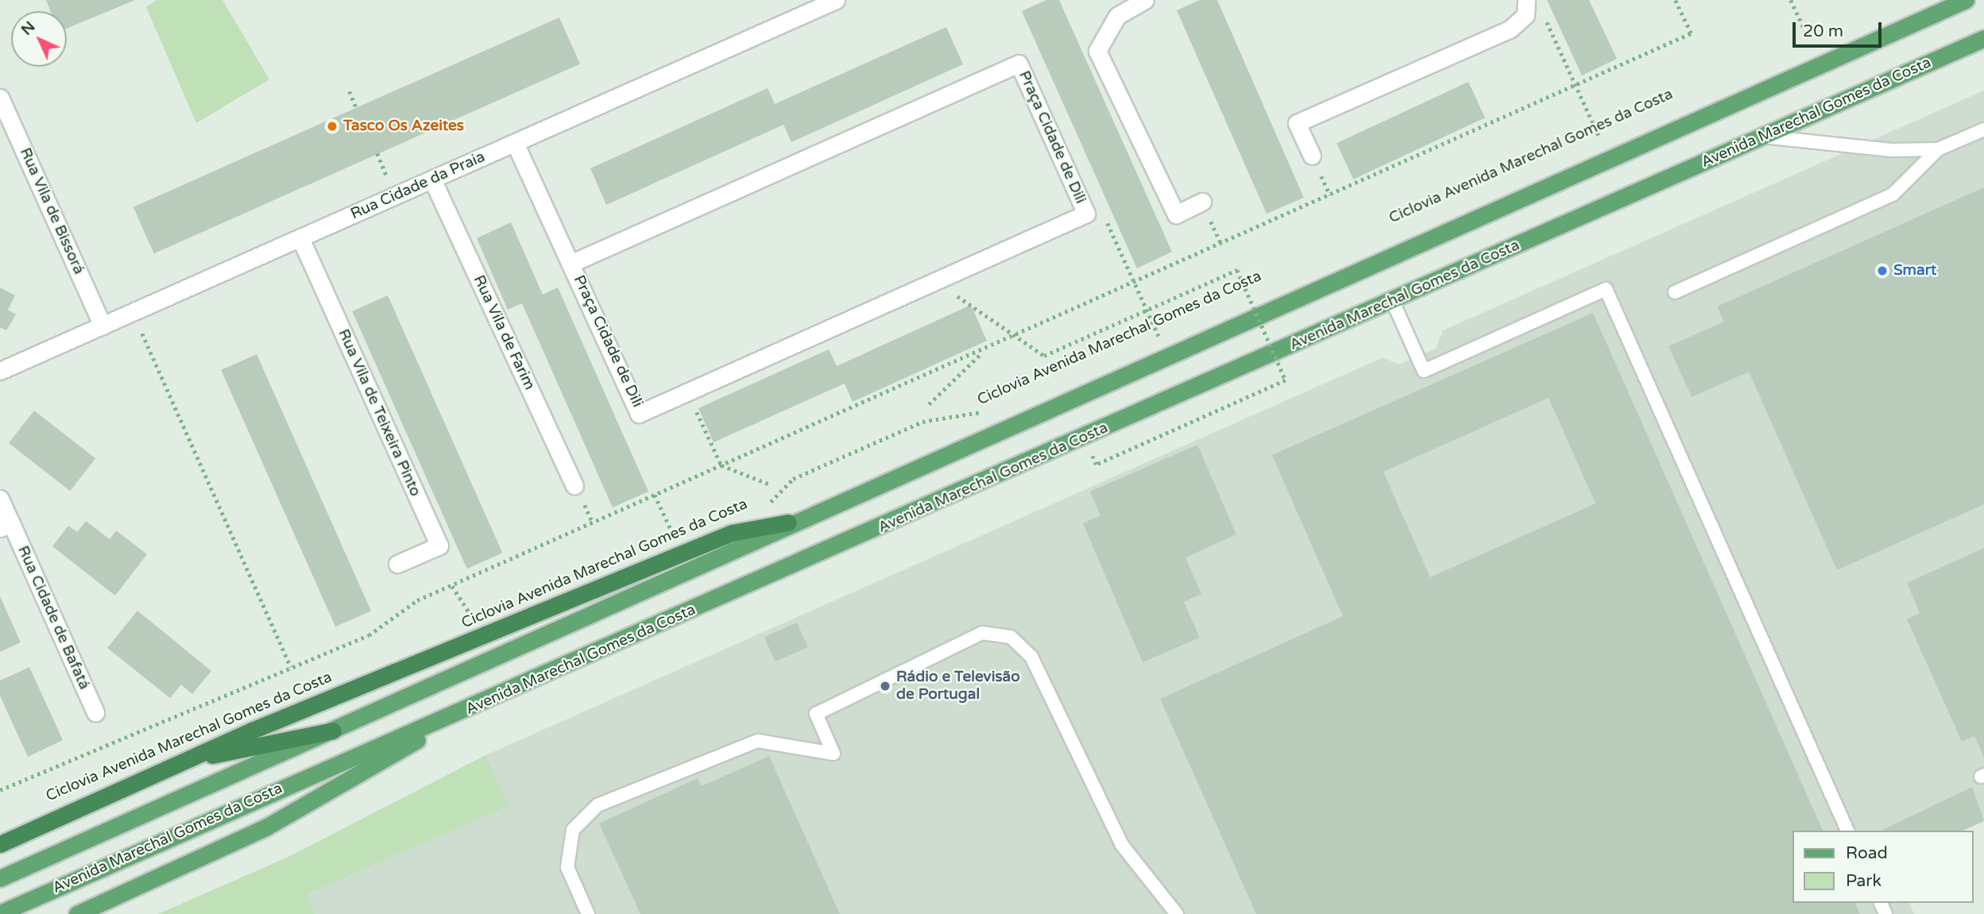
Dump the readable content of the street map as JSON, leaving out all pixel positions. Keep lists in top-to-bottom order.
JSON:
{
  "streets": {
    "main road": ["Avenida Marechal Gomes da Costa"],
    "street": [
      "Praça Cidade de Dili",
      "Rua Cidade da Praia",
      "Rua Vila de Bissorá",
      "Rua Vila de Farim",
      "Rua Vila de Teixeira Pinto",
      "Rua Cidade de Bafatá"
    ],
    "path": ["Ciclovia Avenida Marechal Gomes da Costa"]
  },
  "crossings": [
    ["Praça Cidade de Dili", "Rua Cidade da Praia"],
    ["Rua Cidade da Praia", "Rua Vila de Bissorá"],
    ["Rua Cidade da Praia", "Rua Vila de Farim"],
    ["Rua Cidade da Praia", "Rua Vila de Teixeira Pinto"]
  ],
  "places": ["Tasco Os Azeites", "Smart", "Rádio e Televisão de Portugal"],
  "legend": ["Road", "Park"],
  "scale_bar": "20 m",
  "north": "top left"
}
